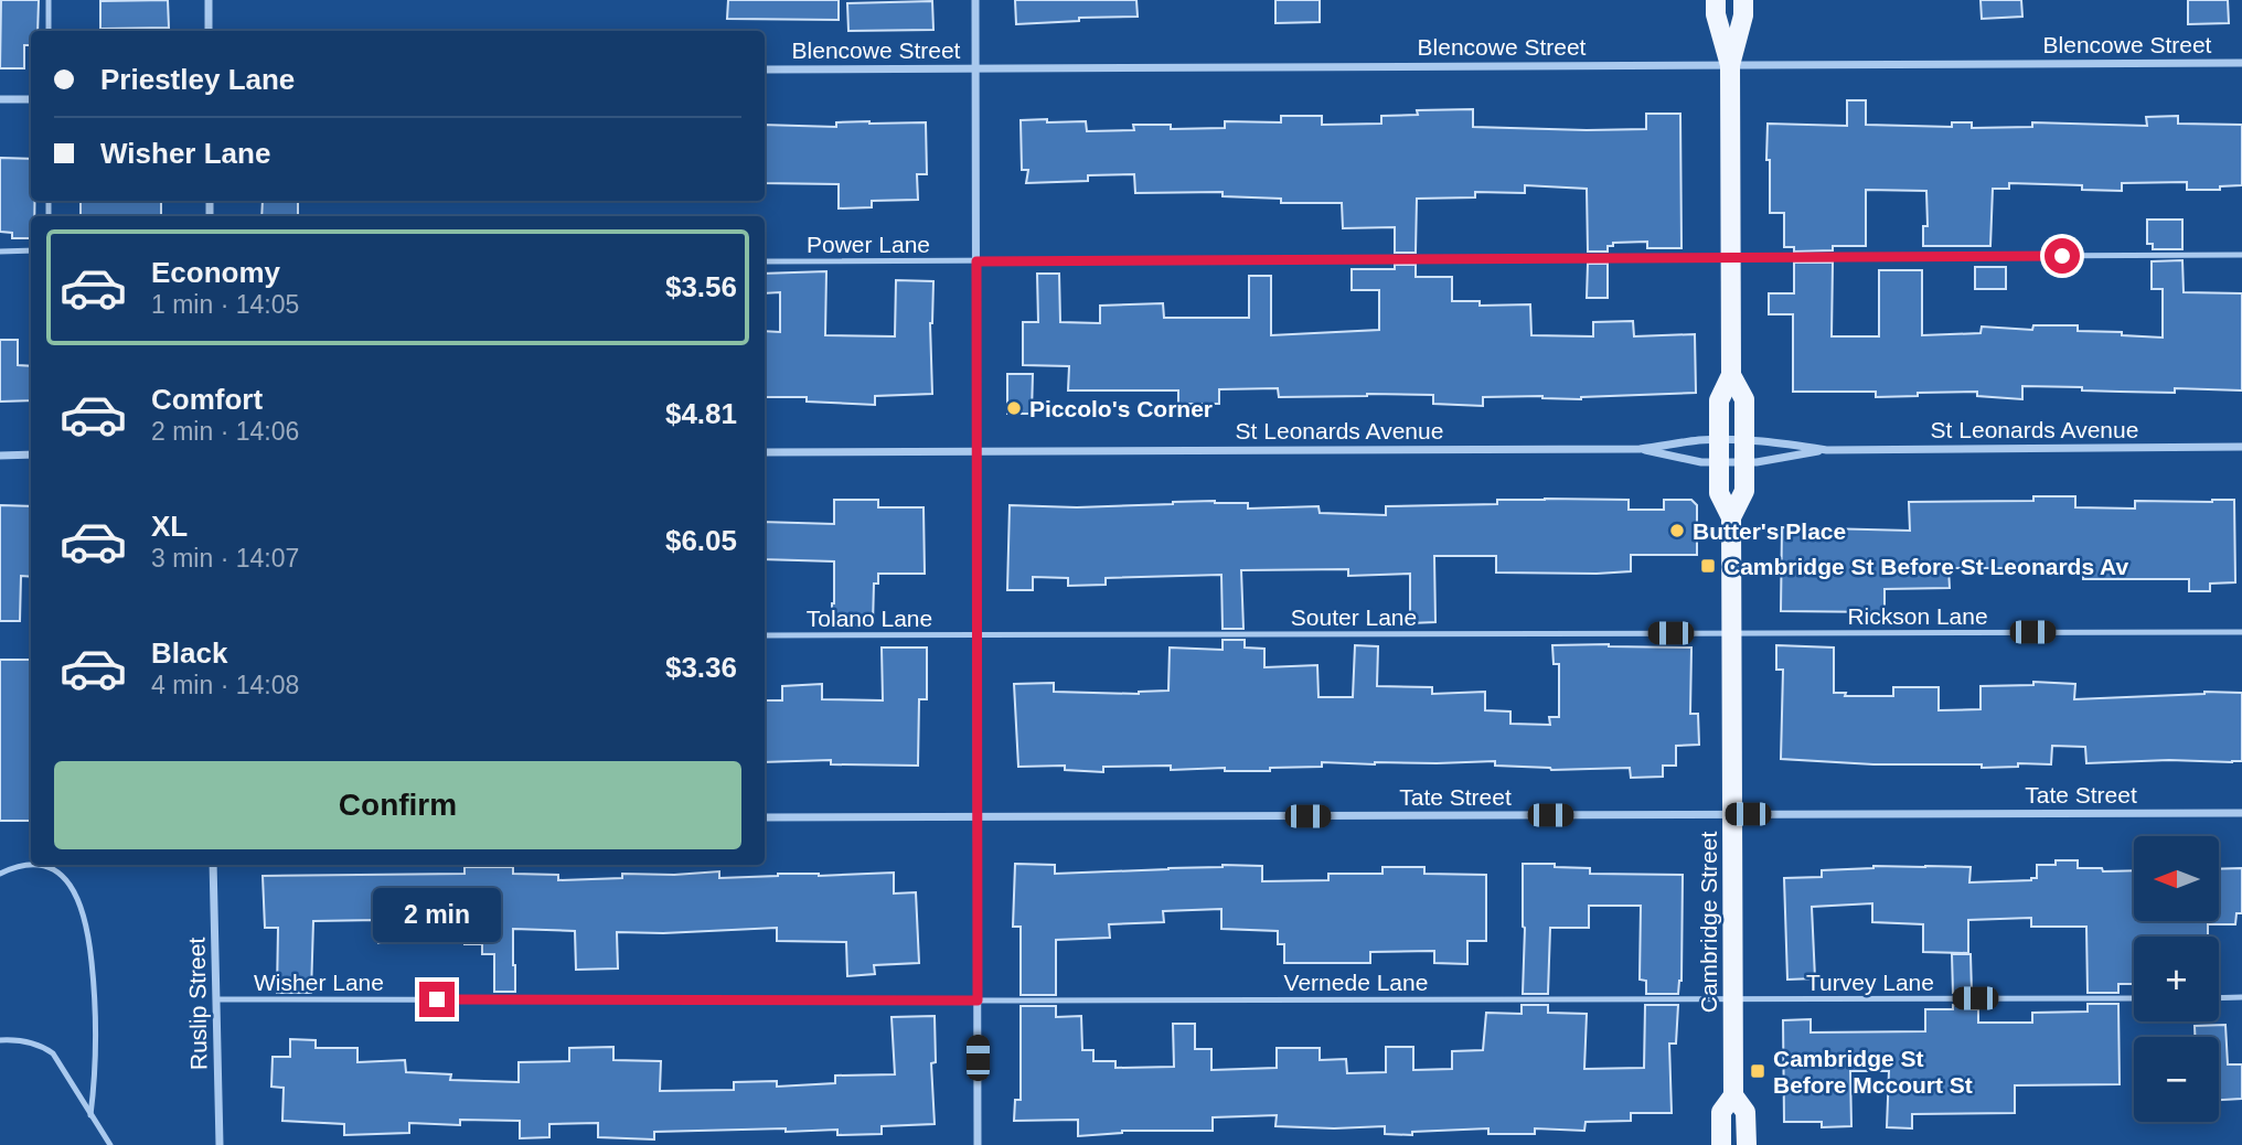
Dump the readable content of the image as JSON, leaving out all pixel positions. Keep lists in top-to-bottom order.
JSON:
{
  "streets": {
    "main road": ["Cambridge Street"],
    "street": [
      "Blencowe Street",
      "St Leonards Avenue",
      "Tate Street",
      "Ruslip Street"
    ],
    "lane": [
      "Power Lane",
      "Rickson Lane",
      "Souter Lane",
      "Tolano Lane",
      "Wisher Lane",
      "Vernede Lane",
      "Turvey Lane"
    ]
  },
  "crossings": [
    ["Blencowe Street", "Cambridge Street"],
    ["Power Lane", "Cambridge Street"],
    ["St Leonards Avenue", "Cambridge Street"],
    ["Rickson Lane", "Souter Lane"],
    ["Rickson Lane", "Cambridge Street"],
    ["Souter Lane", "Tolano Lane"],
    ["Souter Lane", "Cambridge Street"],
    ["Tate Street", "Cambridge Street"],
    ["Cambridge Street", "Vernede Lane"],
    ["Cambridge Street", "Turvey Lane"],
    ["Wisher Lane", "Vernede Lane"],
    ["Wisher Lane", "Ruslip Street"],
    ["Vernede Lane", "Turvey Lane"]
  ],
  "places": {
    "other": ["Piccolo's Corner", "Butter's Place"],
    "transit": ["Cambridge St Before St Leonards Av", "Cambridge St Before Mccourt St"]
  },
  "north": "left",
  "page": {
    "banner": ["Priestley Lane", "Wisher Lane"],
    "list": [
      {
        "name": "Economy",
        "note": "1 min · 14:05",
        "value": "$3.56"
      },
      {
        "name": "Comfort",
        "note": "2 min · 14:06",
        "value": "$4.81"
      },
      {
        "name": "XL",
        "note": "3 min · 14:07",
        "value": "$6.05"
      },
      {
        "name": "Black",
        "note": "4 min · 14:08",
        "value": "$3.36"
      }
    ],
    "buttons": "Confirm",
    "map_buttons": ["+", "−"],
    "bubble": "2 min"
  }
}
